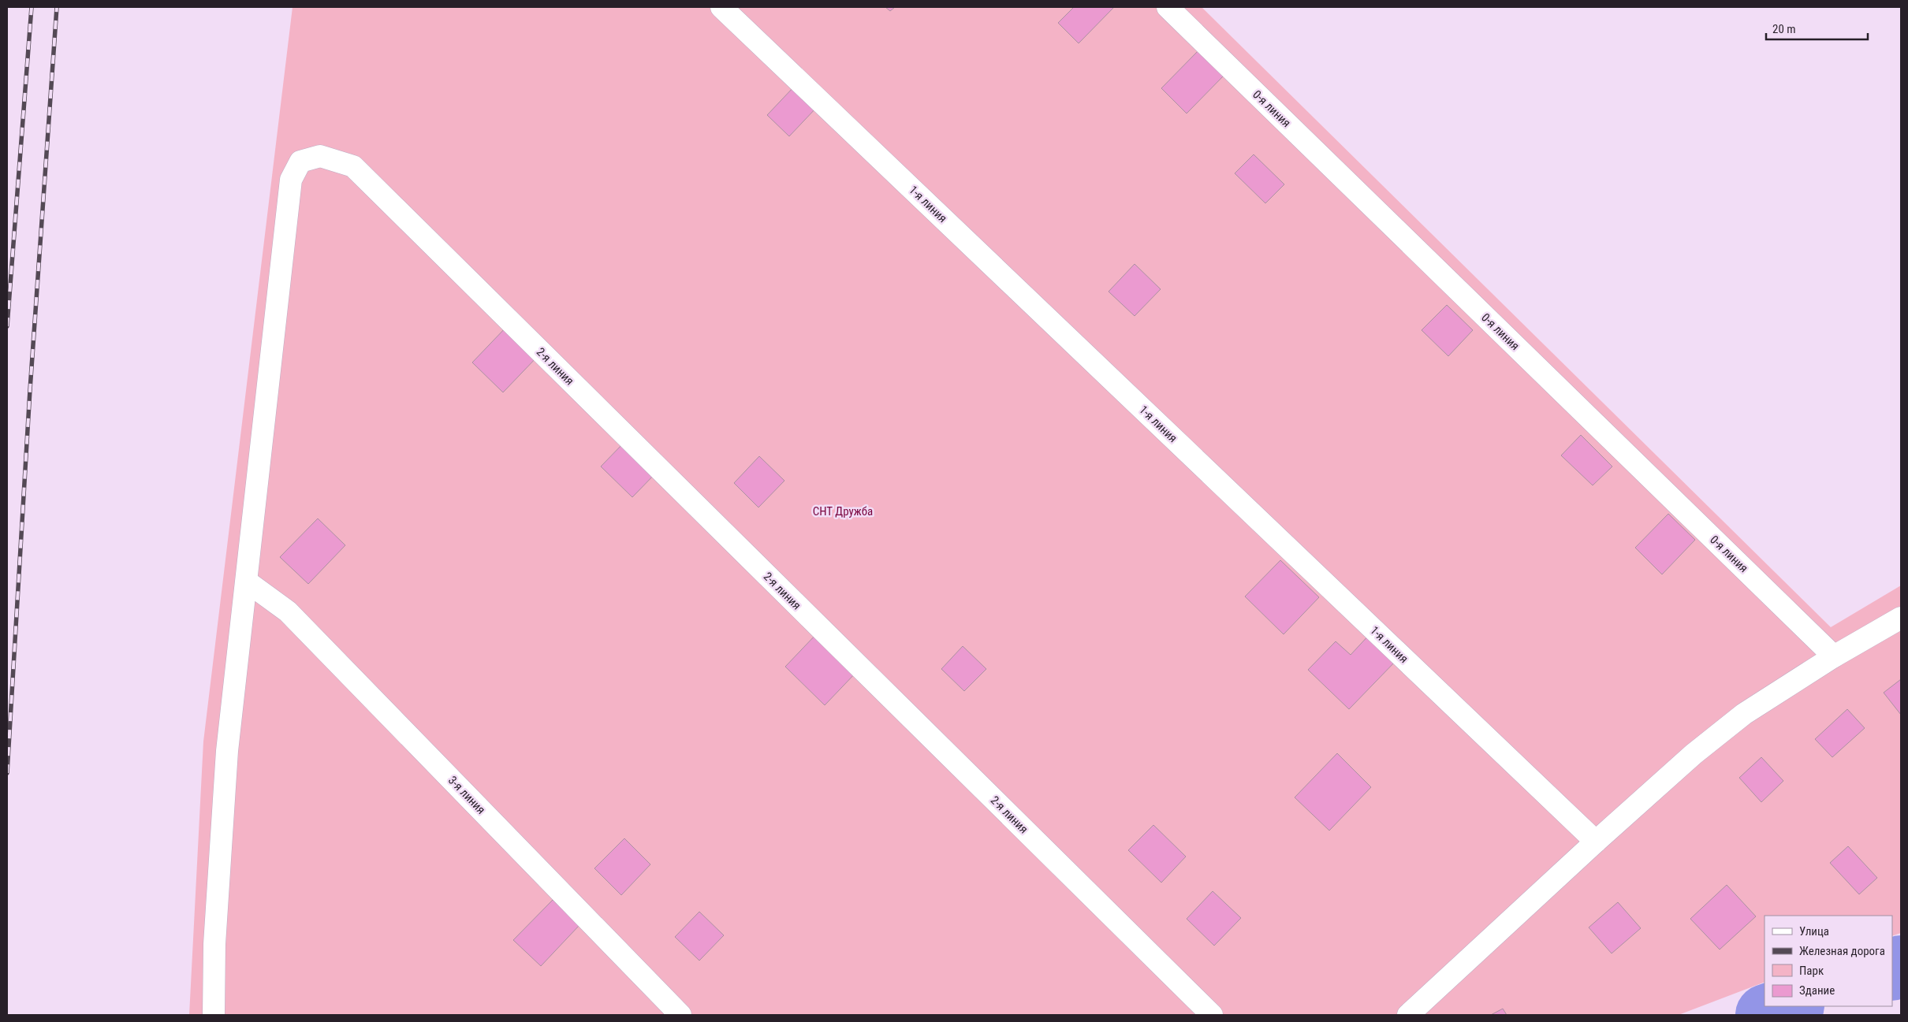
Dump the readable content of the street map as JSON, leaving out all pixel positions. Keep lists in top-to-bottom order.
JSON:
{
  "streets": {
    "street": [
      "0-я линия",
      "1-я линия",
      "2-я линия",
      "3-я линия"
    ]
  },
  "crossings": [
    ["2-я линия", "3-я линия"]
  ],
  "parks": ["СНТ Дружба"],
  "legend": [
    "Улица",
    "Железная дорога",
    "Парк",
    "Здание"
  ],
  "scale_bar": "20 m"
}
